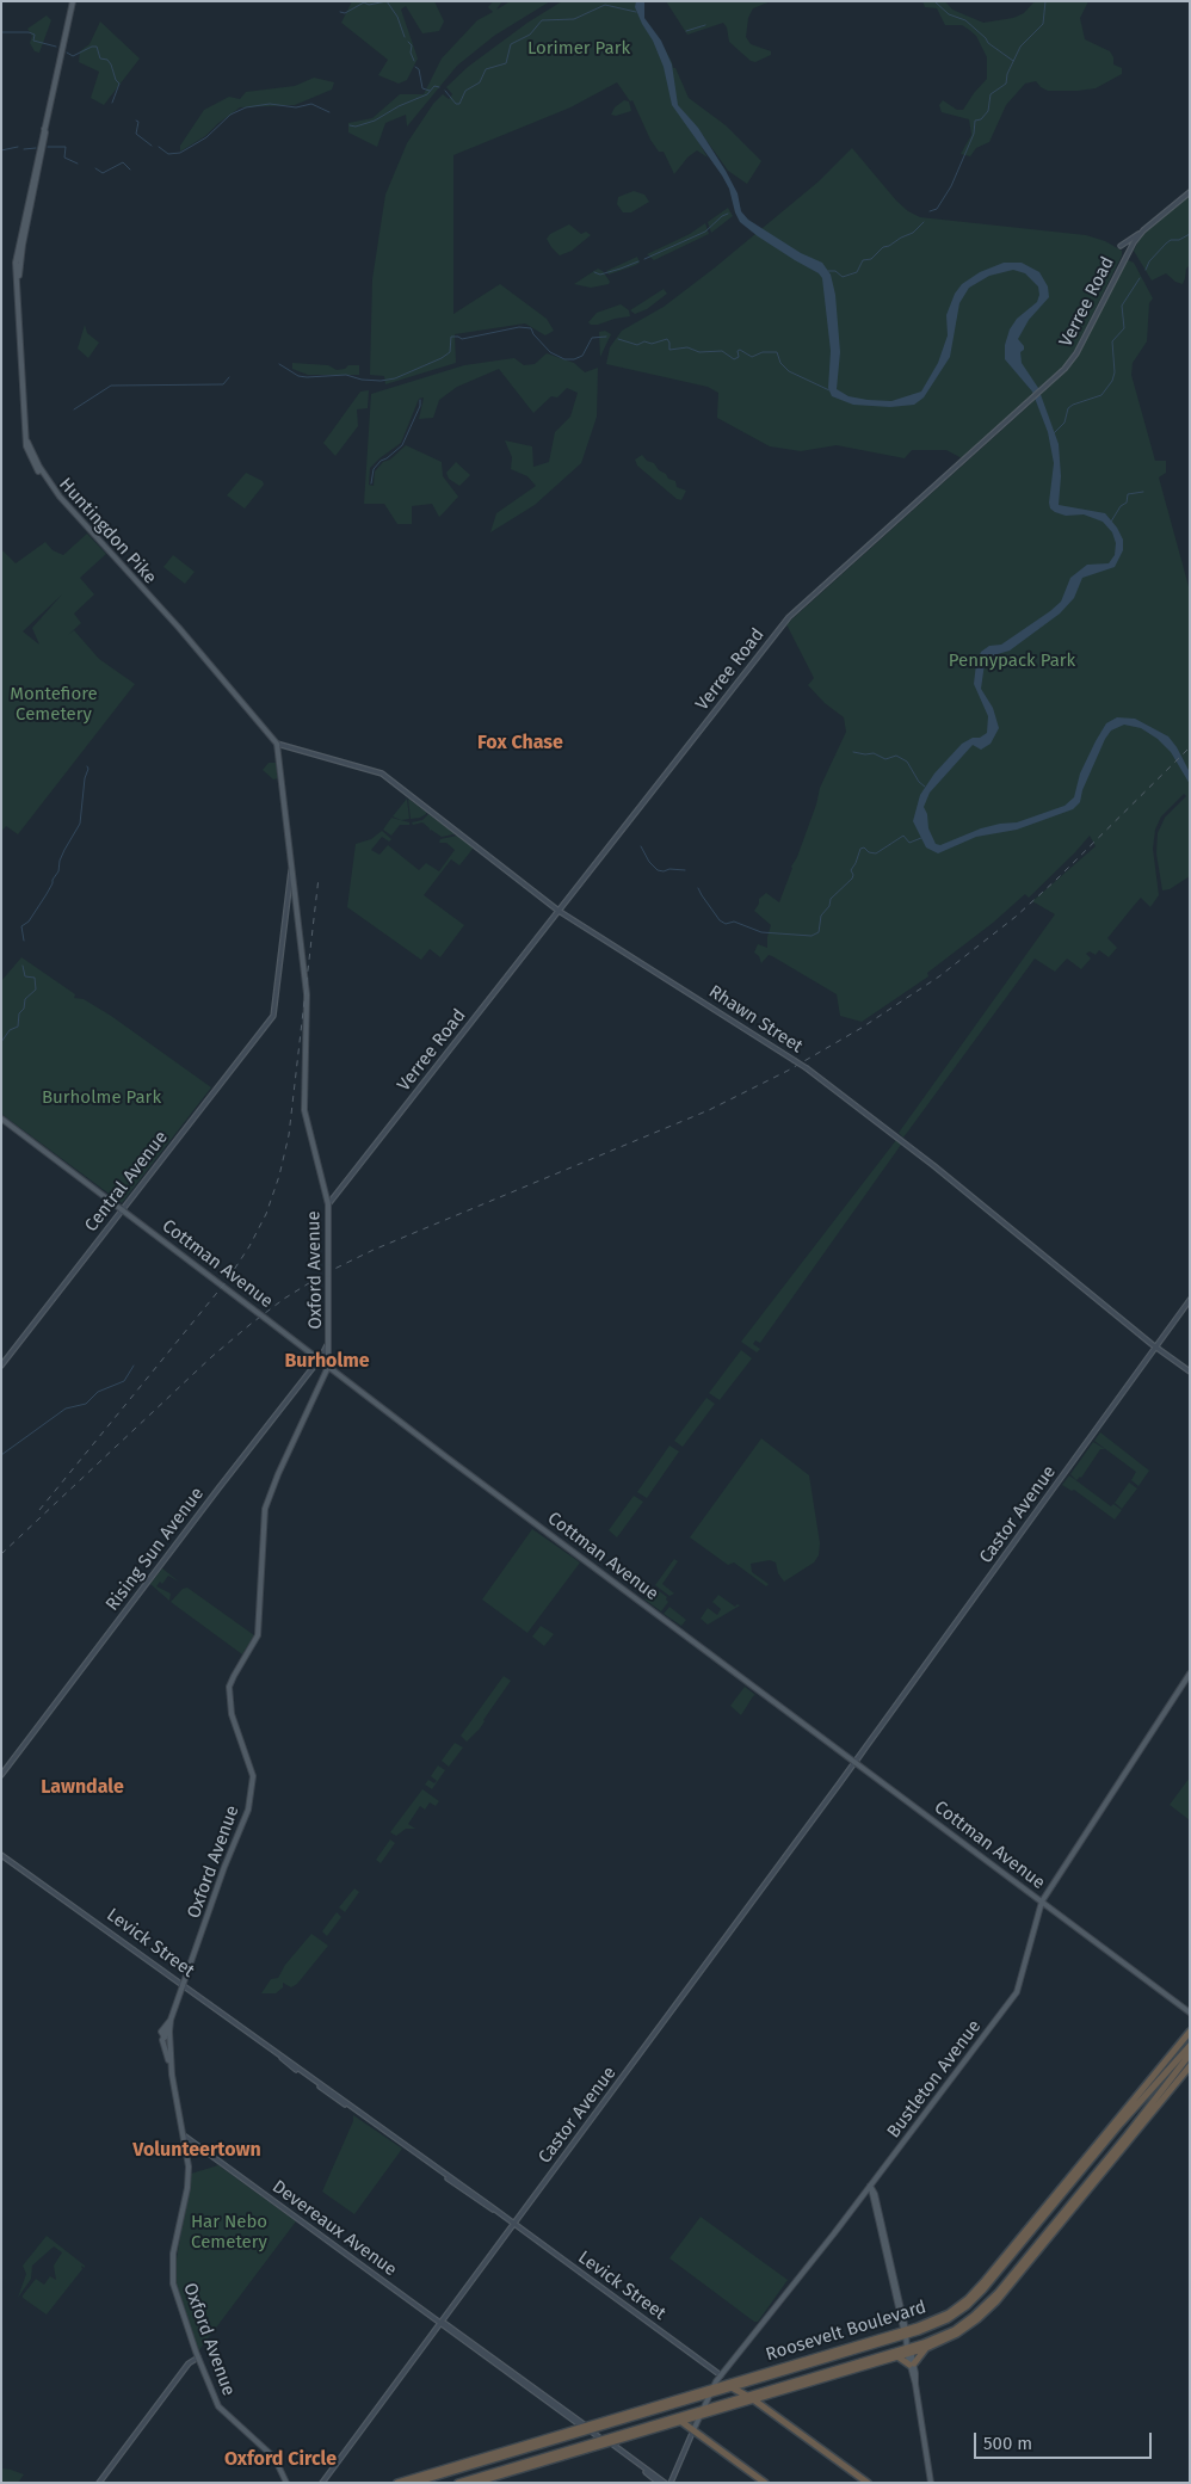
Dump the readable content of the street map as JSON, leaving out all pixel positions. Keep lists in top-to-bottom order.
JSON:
{
  "streets": {
    "highway": ["Levick Street", "Roosevelt Boulevard"],
    "main road": [
      "Verree Road",
      "Huntingdon Pike",
      "Rhawn Street",
      "Central Avenue",
      "Cottman Avenue",
      "Oxford Avenue",
      "Castor Avenue",
      "Rising Sun Avenue",
      "Bustleton Avenue",
      "Devereaux Avenue"
    ]
  },
  "crossings": [
    ["Verree Road", "Rhawn Street"],
    ["Verree Road", "Oxford Avenue"],
    ["Huntingdon Pike", "Rhawn Street"],
    ["Huntingdon Pike", "Oxford Avenue"],
    ["Rhawn Street", "Oxford Avenue"],
    ["Rhawn Street", "Castor Avenue"],
    ["Central Avenue", "Cottman Avenue"],
    ["Cottman Avenue", "Oxford Avenue"],
    ["Cottman Avenue", "Castor Avenue"],
    ["Cottman Avenue", "Rising Sun Avenue"],
    ["Cottman Avenue", "Bustleton Avenue"],
    ["Oxford Avenue", "Rising Sun Avenue"],
    ["Oxford Avenue", "Levick Street"],
    ["Oxford Avenue", "Devereaux Avenue"],
    ["Castor Avenue", "Levick Street"],
    ["Castor Avenue", "Devereaux Avenue"],
    ["Levick Street", "Bustleton Avenue"],
    ["Levick Street", "Roosevelt Boulevard"],
    ["Bustleton Avenue", "Roosevelt Boulevard"],
    ["Devereaux Avenue", "Roosevelt Boulevard"]
  ],
  "districts": [
    "Fox Chase",
    "Burholme",
    "Lawndale",
    "Volunteertown",
    "Oxford Circle"
  ],
  "parks": [
    "Lorimer Park",
    "Pennypack Park",
    "Montefiore Cemetery",
    "Burholme Park",
    "Har Nebo Cemetery"
  ],
  "scale_bar": "500 m"
}
